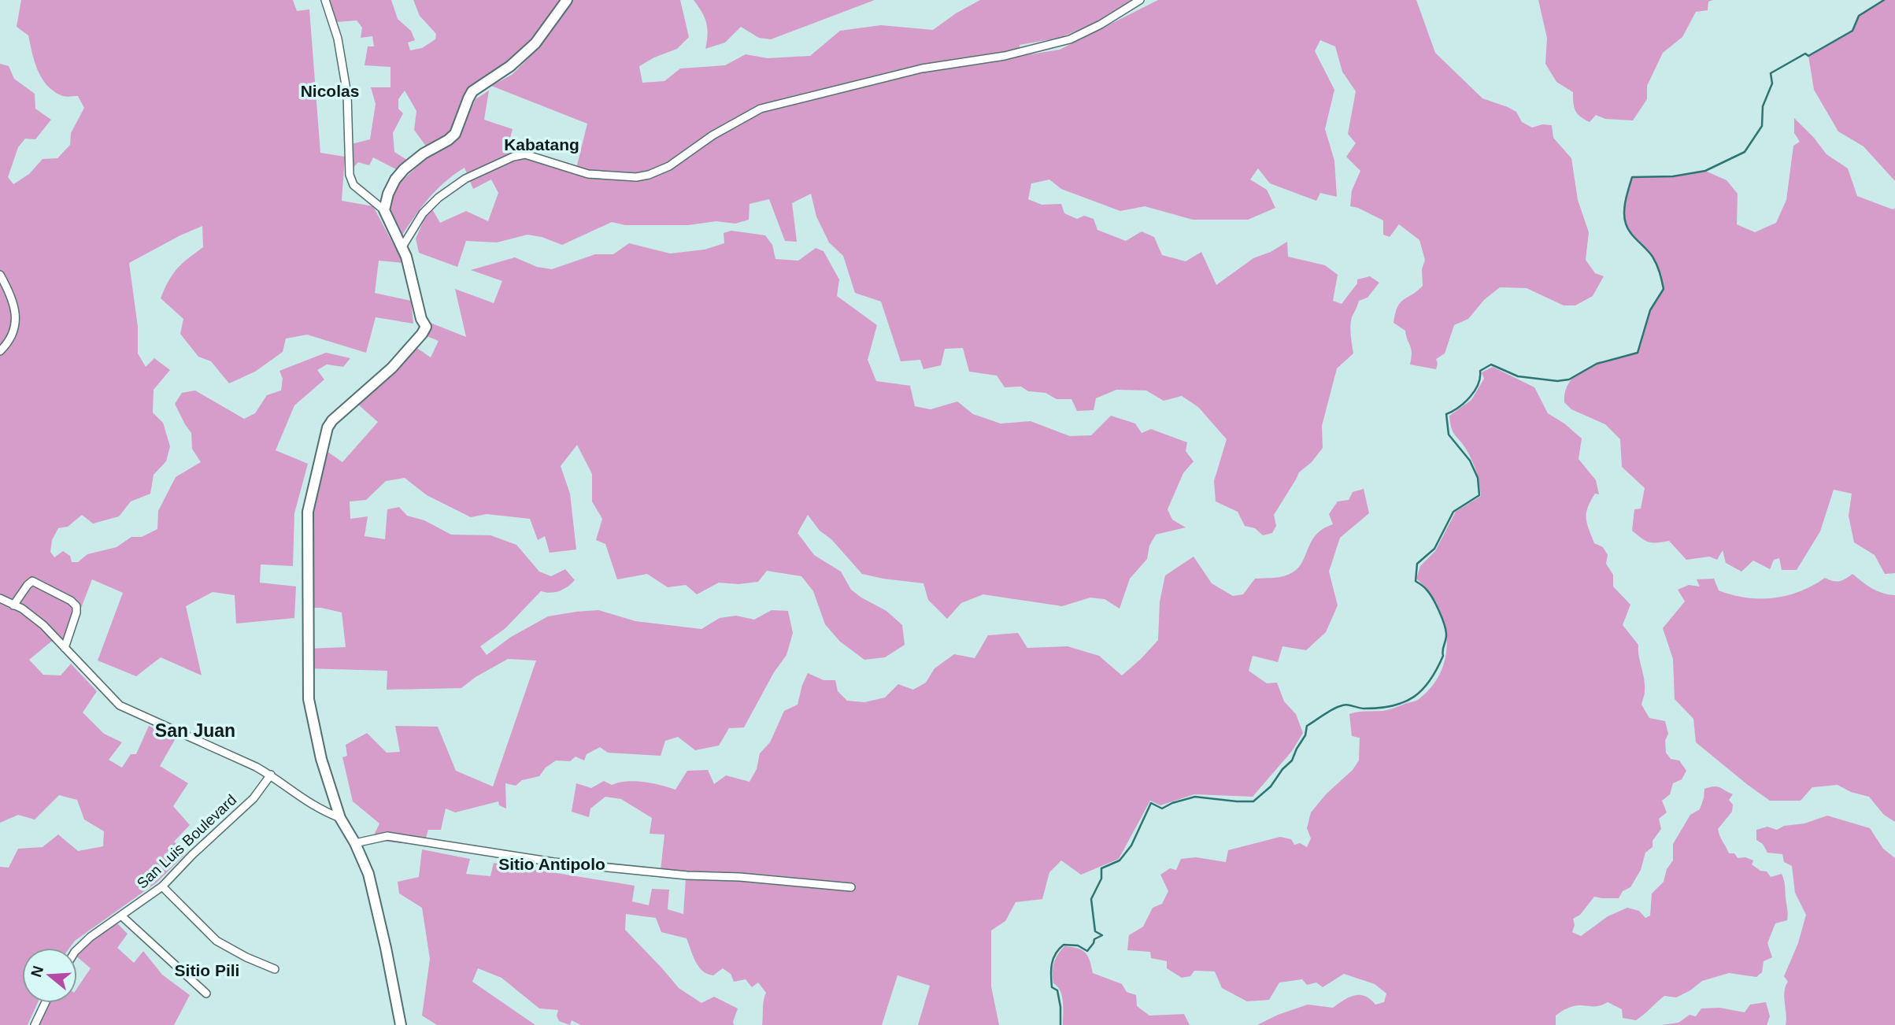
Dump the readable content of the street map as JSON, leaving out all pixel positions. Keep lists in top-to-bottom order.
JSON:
{
  "streets": {
    "street": ["San Luis Boulevard"]
  },
  "districts": [
    "Nicolas",
    "Kabatang",
    "San Juan",
    "Sitio Antipolo",
    "Sitio Pili"
  ],
  "north": "left"
}
